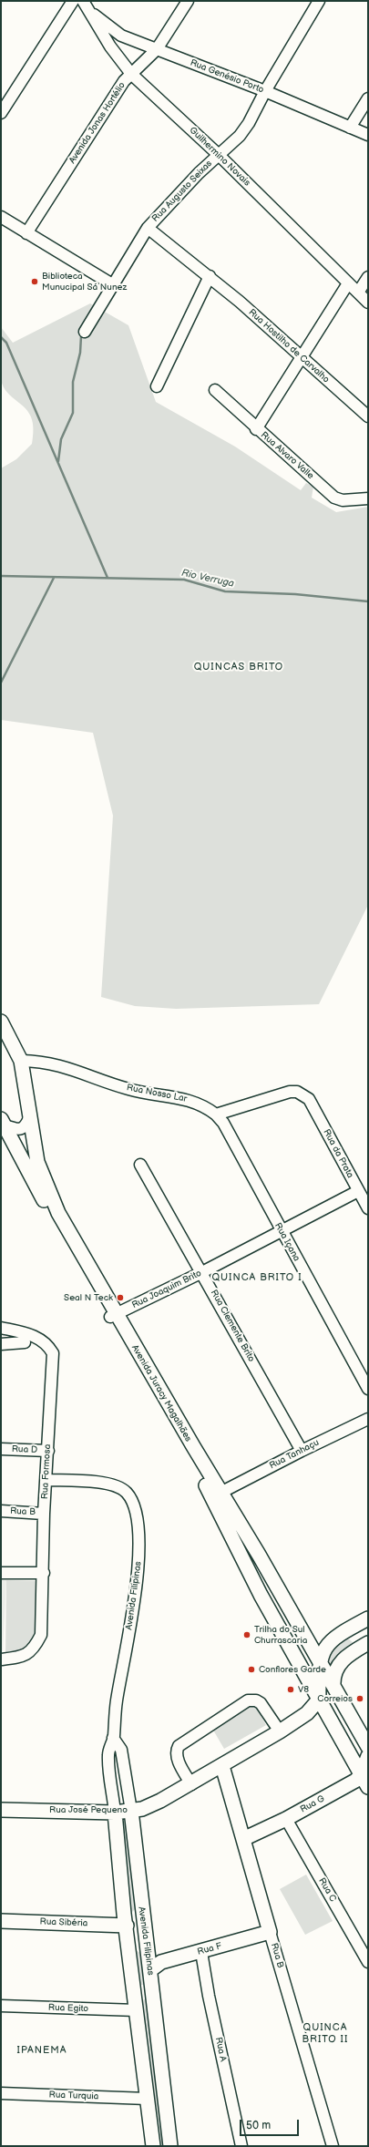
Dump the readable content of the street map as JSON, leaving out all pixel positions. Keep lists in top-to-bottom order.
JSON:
{
  "streets": {
    "main road": [
      "Avenida Juracy Magalhães",
      "Rua B",
      "Avenida Filipinas",
      "Rua G",
      "Rua José Pequeno",
      "Rua Sibéria",
      "Rua F"
    ],
    "street": [
      "Rua Genésio Porto",
      "Avenida Jonas Hortélio",
      "Guilhermino Novais",
      "Rua Augusto Seixas",
      "Rua Hostilho de Carvalho",
      "Rua Alvaro Valle",
      "Rua Nosso Lar",
      "Rua da Prata",
      "Rua Içana",
      "Rua Joaquim Brito",
      "Rua Clemente Brito",
      "Rua D",
      "Rua Tanhaçu",
      "Rua Formosa",
      "Rua C",
      "Rua Egito",
      "Rua A",
      "Rua Turquia"
    ]
  },
  "crossings": [
    ["Rua Genésio Porto", "Avenida Jonas Hortélio"],
    ["Rua Genésio Porto", "Guilhermino Novais"],
    ["Rua Genésio Porto", "Rua Augusto Seixas"],
    ["Avenida Jonas Hortélio", "Guilhermino Novais"],
    ["Guilhermino Novais", "Rua Augusto Seixas"],
    ["Rua Augusto Seixas", "Rua Hostilho de Carvalho"],
    ["Rua Nosso Lar", "Rua da Prata"],
    ["Rua Nosso Lar", "Rua Içana"],
    ["Rua Nosso Lar", "Avenida Juracy Magalhães"],
    ["Rua da Prata", "Rua Içana"],
    ["Rua da Prata", "Rua Joaquim Brito"],
    ["Rua Içana", "Rua Joaquim Brito"],
    ["Rua Joaquim Brito", "Rua Clemente Brito"],
    ["Rua Joaquim Brito", "Avenida Juracy Magalhães"],
    ["Rua Clemente Brito", "Rua Tanhaçu"],
    ["Avenida Juracy Magalhães", "Rua Tanhaçu"],
    ["Avenida Juracy Magalhães", "Rua G"],
    ["Avenida Juracy Magalhães", "Rua José Pequeno"],
    ["Rua D", "Rua Formosa"],
    ["Rua Formosa", "Rua B"],
    ["Rua Formosa", "Avenida Filipinas"],
    ["Rua B", "Rua G"],
    ["Rua B", "Rua José Pequeno"],
    ["Rua B", "Rua F"],
    ["Avenida Filipinas", "Rua José Pequeno"],
    ["Avenida Filipinas", "Rua Sibéria"],
    ["Avenida Filipinas", "Rua F"],
    ["Avenida Filipinas", "Rua Egito"],
    ["Avenida Filipinas", "Rua Turquia"],
    ["Rua G", "Rua C"],
    ["Rua F", "Rua A"]
  ],
  "districts": [
    "QUINCAS BRITO",
    "QUINCA BRITO I",
    "QUINCA BRITO II",
    "IPANEMA"
  ],
  "water": ["Rio Verruga"],
  "places": [
    "Biblioteca Munucipal Sá Nunez",
    "Seal N Teck",
    "Trilha do Sul Churrascaria",
    "Conflores Garde",
    "V8",
    "Correios"
  ],
  "scale_bar": "50 m"
}
